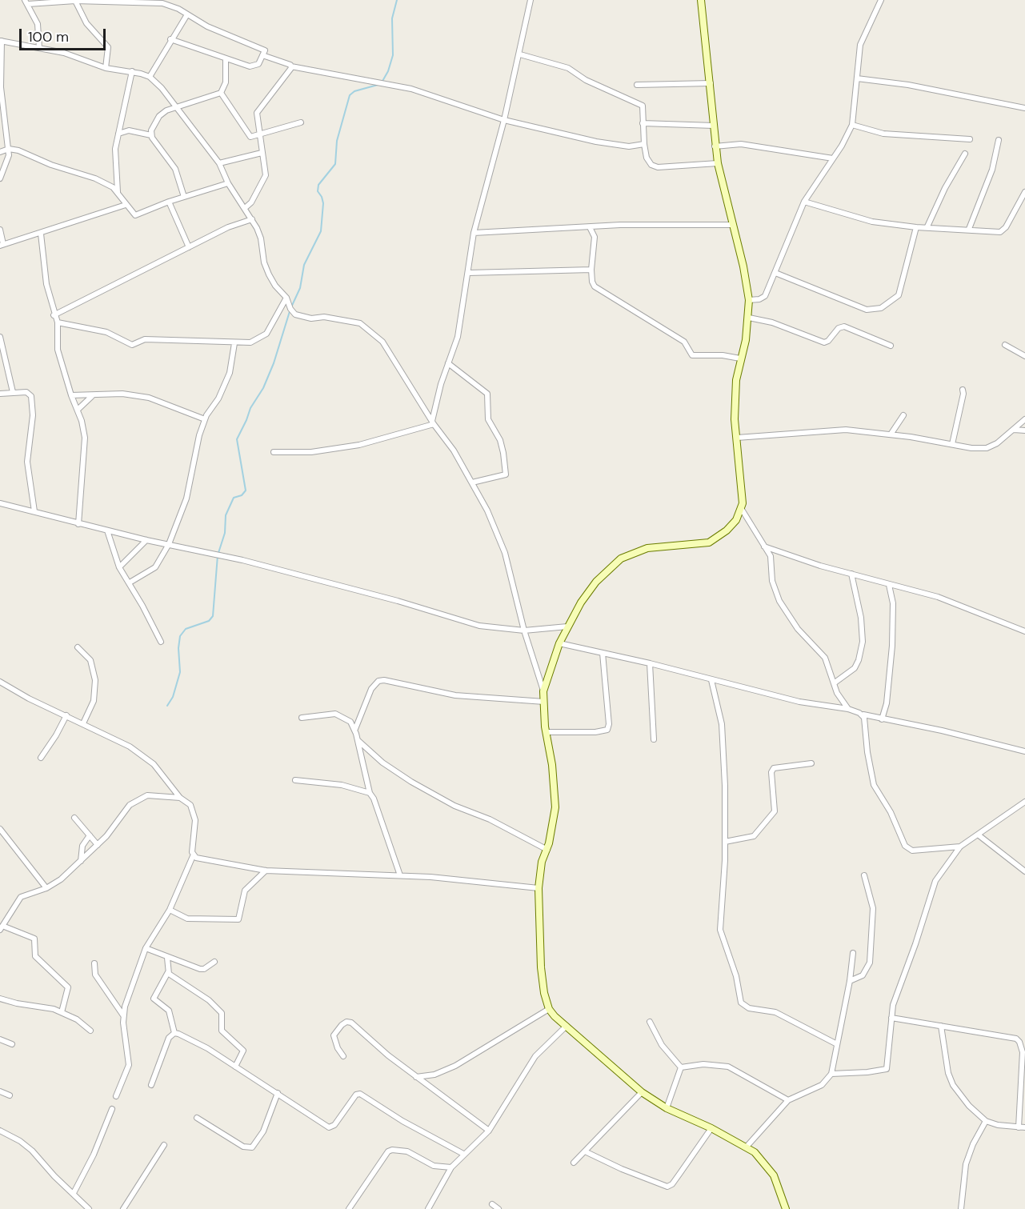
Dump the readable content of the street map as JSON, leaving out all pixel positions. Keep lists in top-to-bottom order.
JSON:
{
  "scale_bar": "100 m"
}
